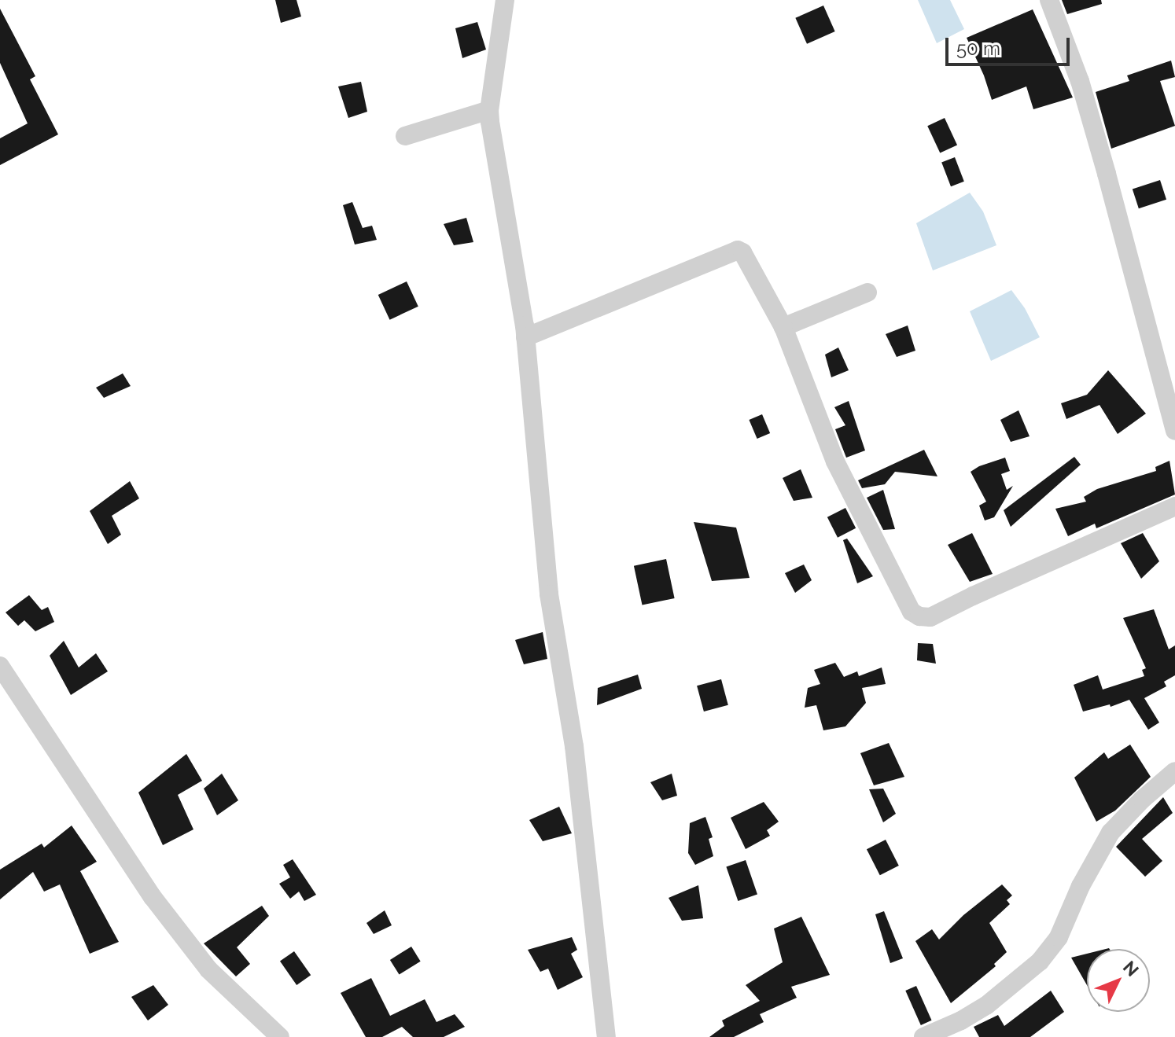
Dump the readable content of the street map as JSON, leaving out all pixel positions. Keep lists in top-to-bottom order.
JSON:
{
  "scale_bar": "50 m",
  "north": "top right"
}
